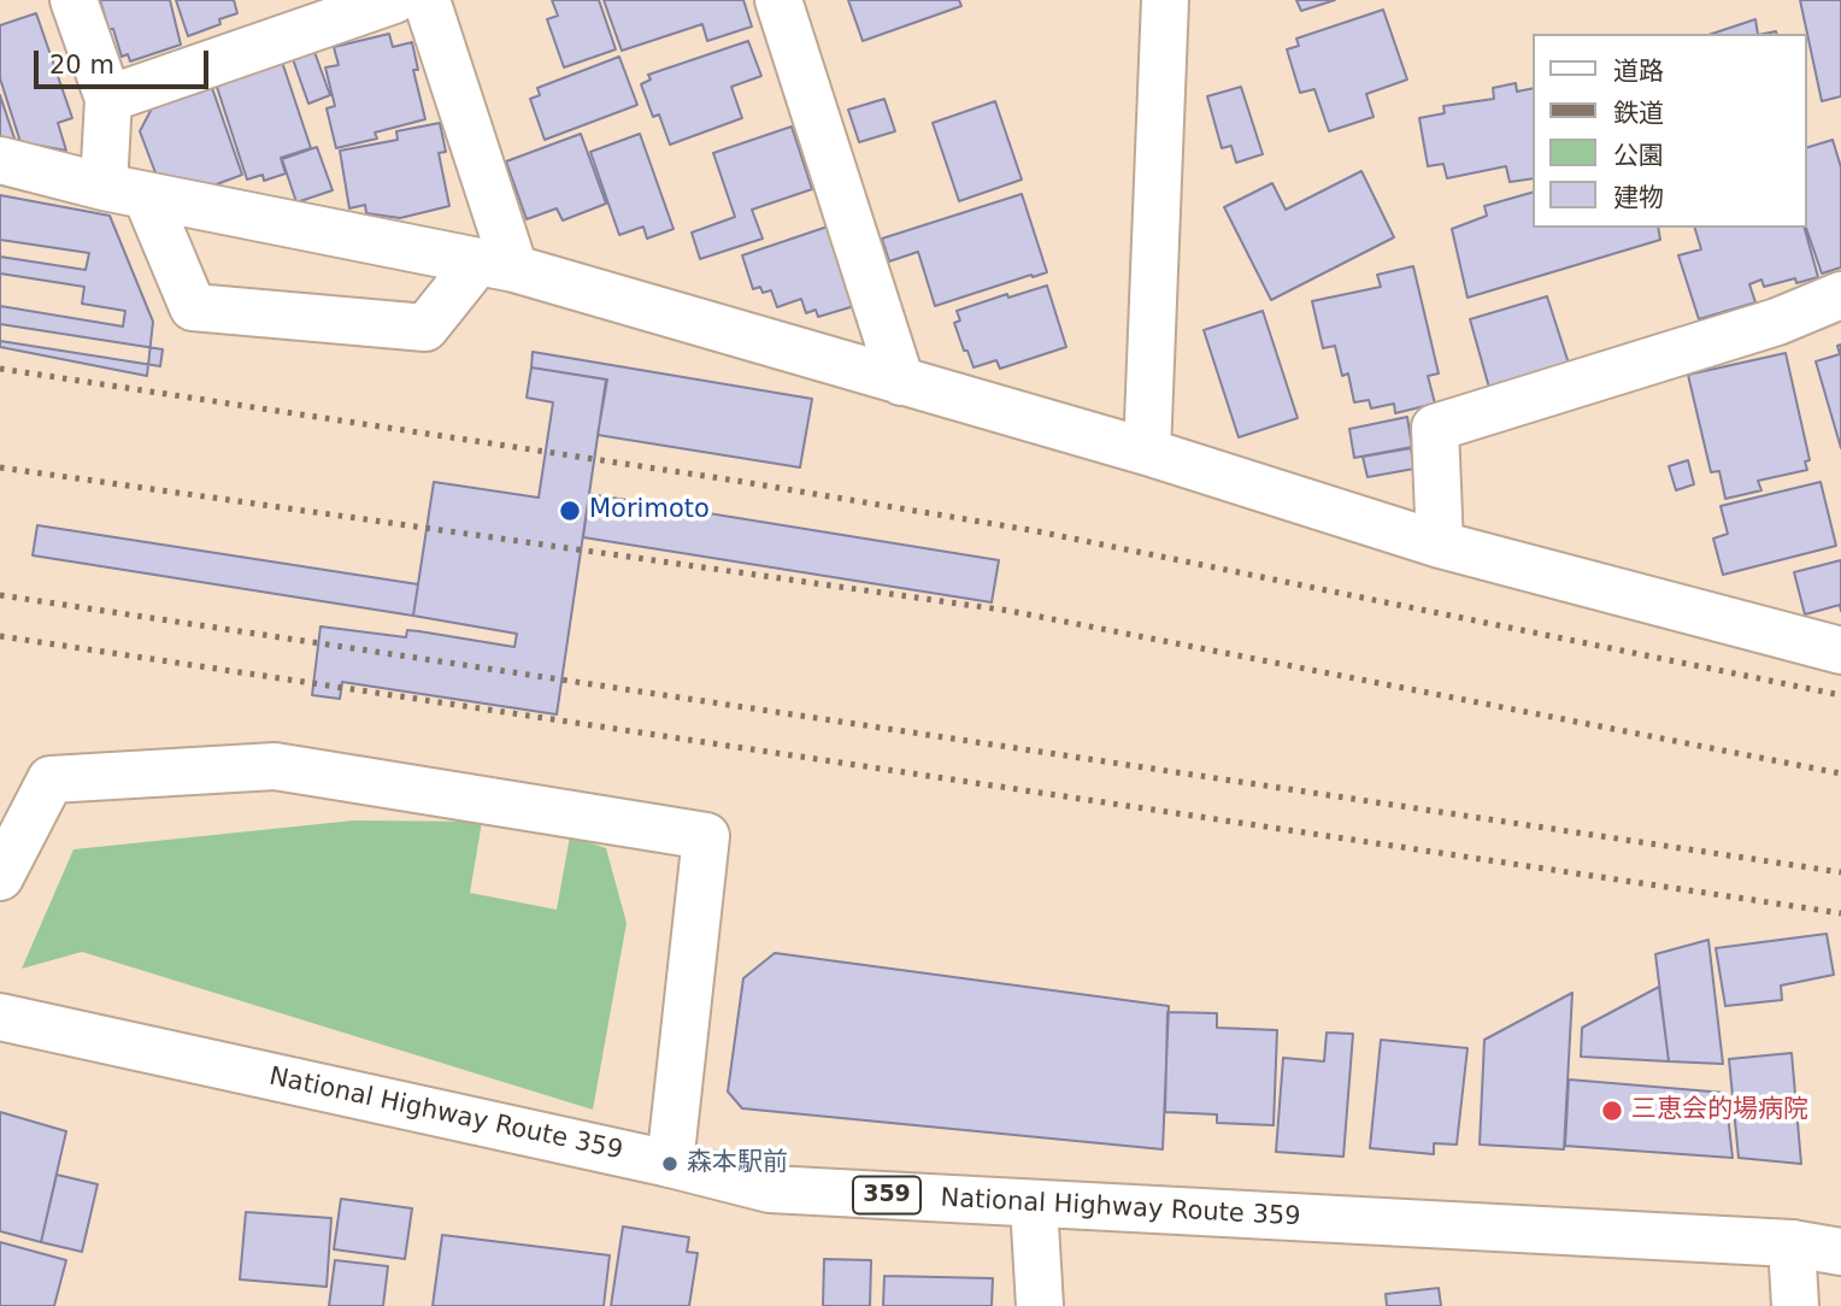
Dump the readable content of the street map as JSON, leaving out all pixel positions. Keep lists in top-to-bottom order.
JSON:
{
  "streets": {
    "main road": ["National Highway Route 359", "359"]
  },
  "places": ["Morimoto", "三恵会的場病院", "森本駅前"],
  "legend": [
    "道路",
    "鉄道",
    "公園",
    "建物"
  ],
  "scale_bar": "20 m"
}
